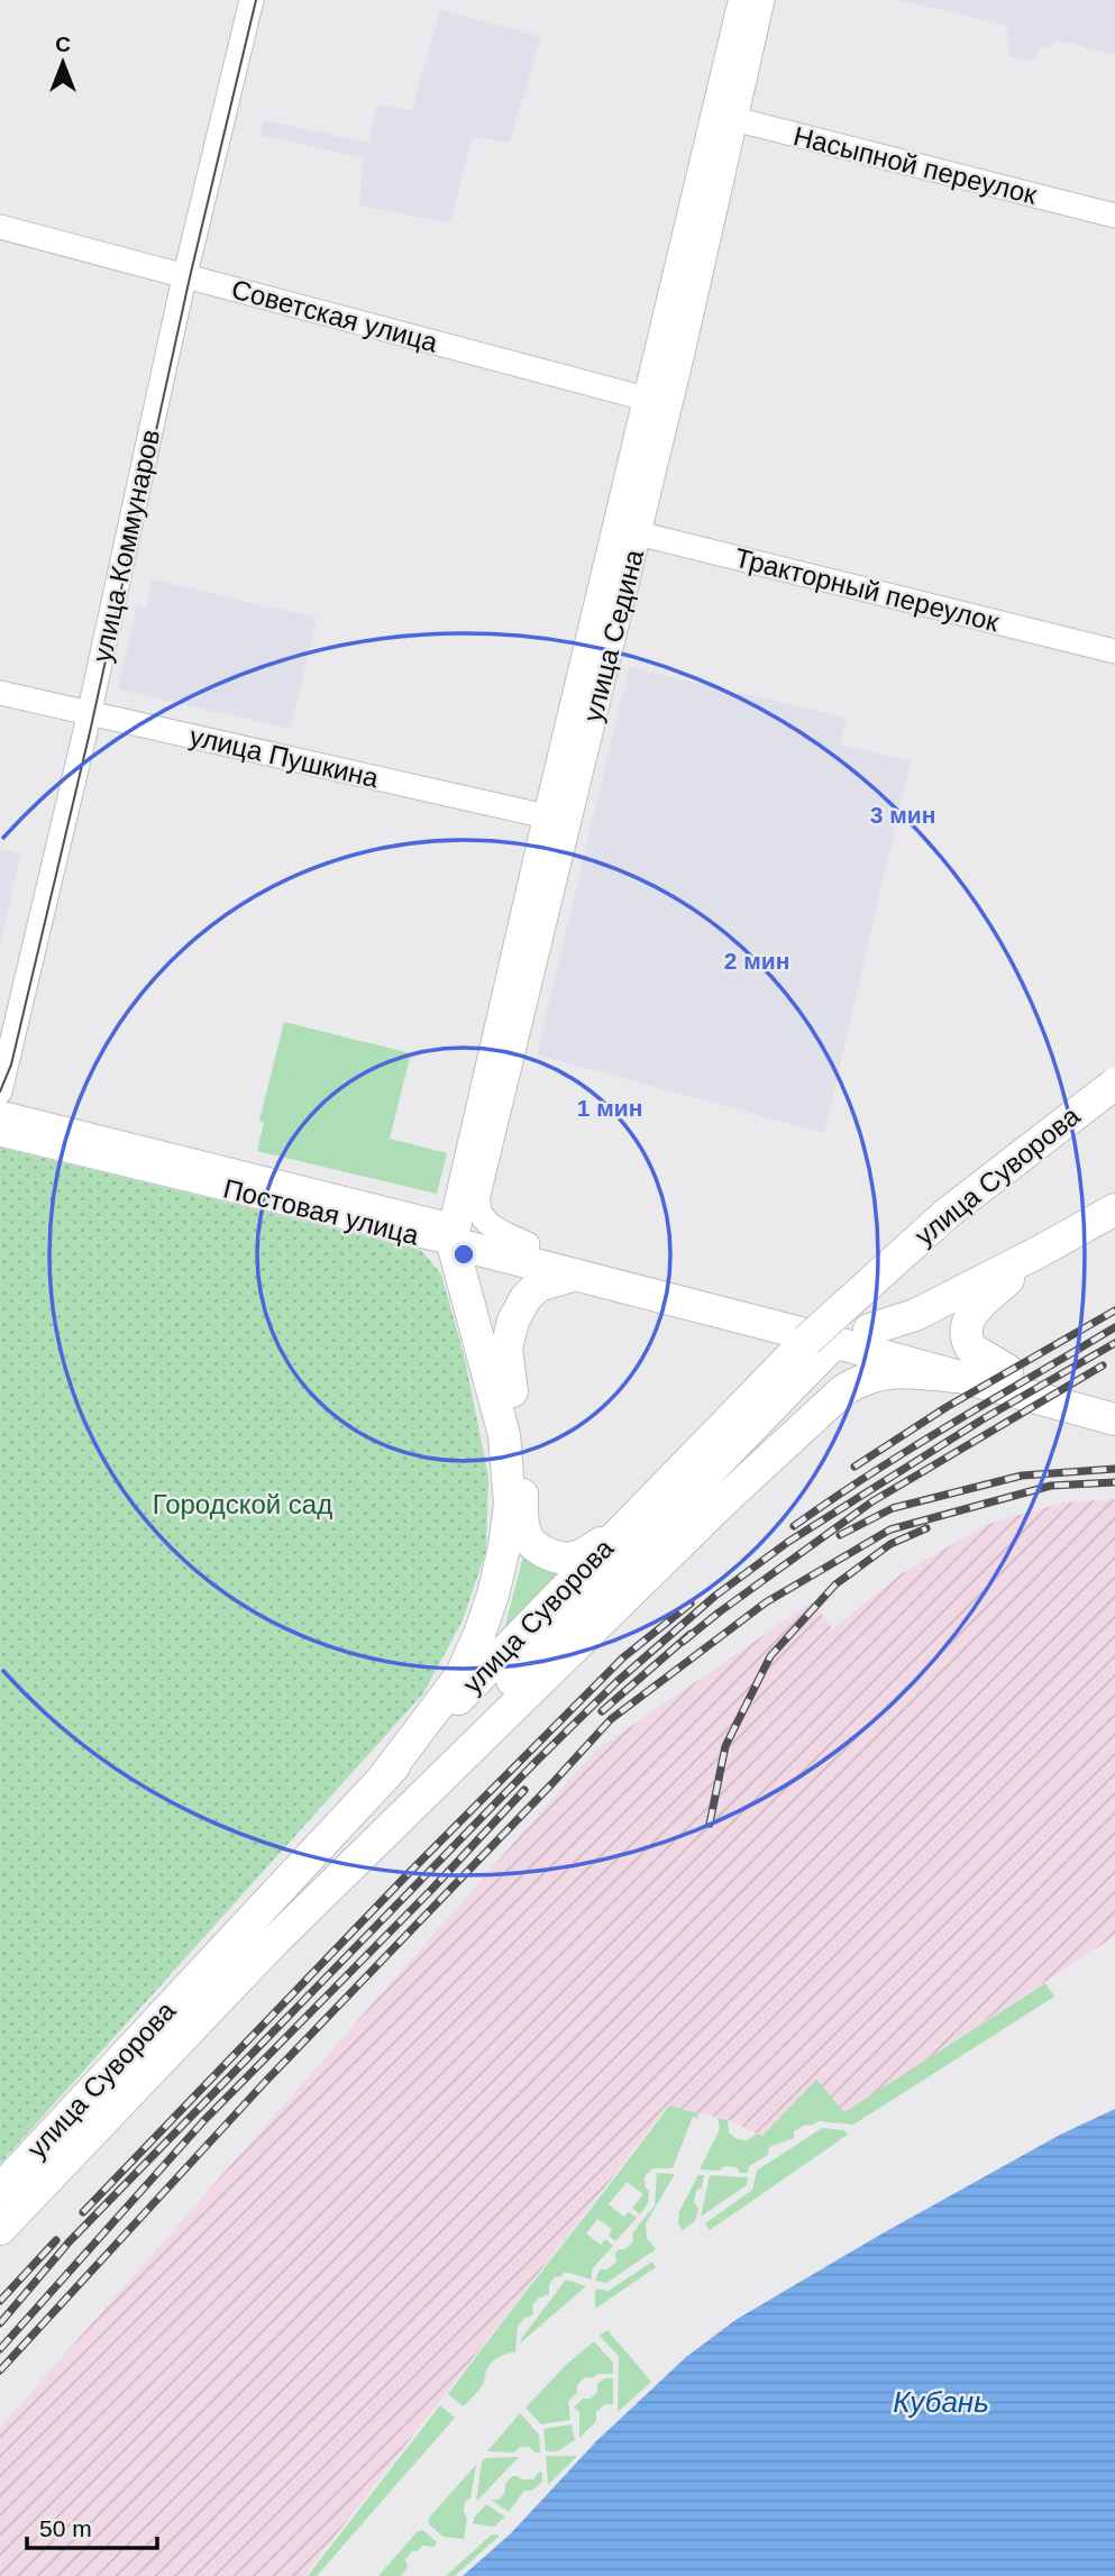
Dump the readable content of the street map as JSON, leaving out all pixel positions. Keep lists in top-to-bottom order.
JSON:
{
  "streets": {
    "main road": ["улица Седина", "улица Суворова", "Постовая улица"],
    "street": [
      "Насыпной переулок",
      "Советская улица",
      "улица Коммунаров",
      "Тракторный переулок",
      "улица Пушкина"
    ]
  },
  "crossings": [
    ["Насыпной переулок", "улица Седина"],
    ["Советская улица", "улица Коммунаров"],
    ["Советская улица", "улица Седина"],
    ["улица Коммунаров", "улица Пушкина"],
    ["Тракторный переулок", "улица Седина"],
    ["улица Седина", "улица Пушкина"],
    ["улица Седина", "Постовая улица"],
    ["улица Суворова", "Постовая улица"]
  ],
  "water": ["Кубань"],
  "parks": ["Городской сад"],
  "scale_bar": "50 m",
  "north": "top",
  "rings": ["3 мин", "2 мин", "1 мин"]
}
